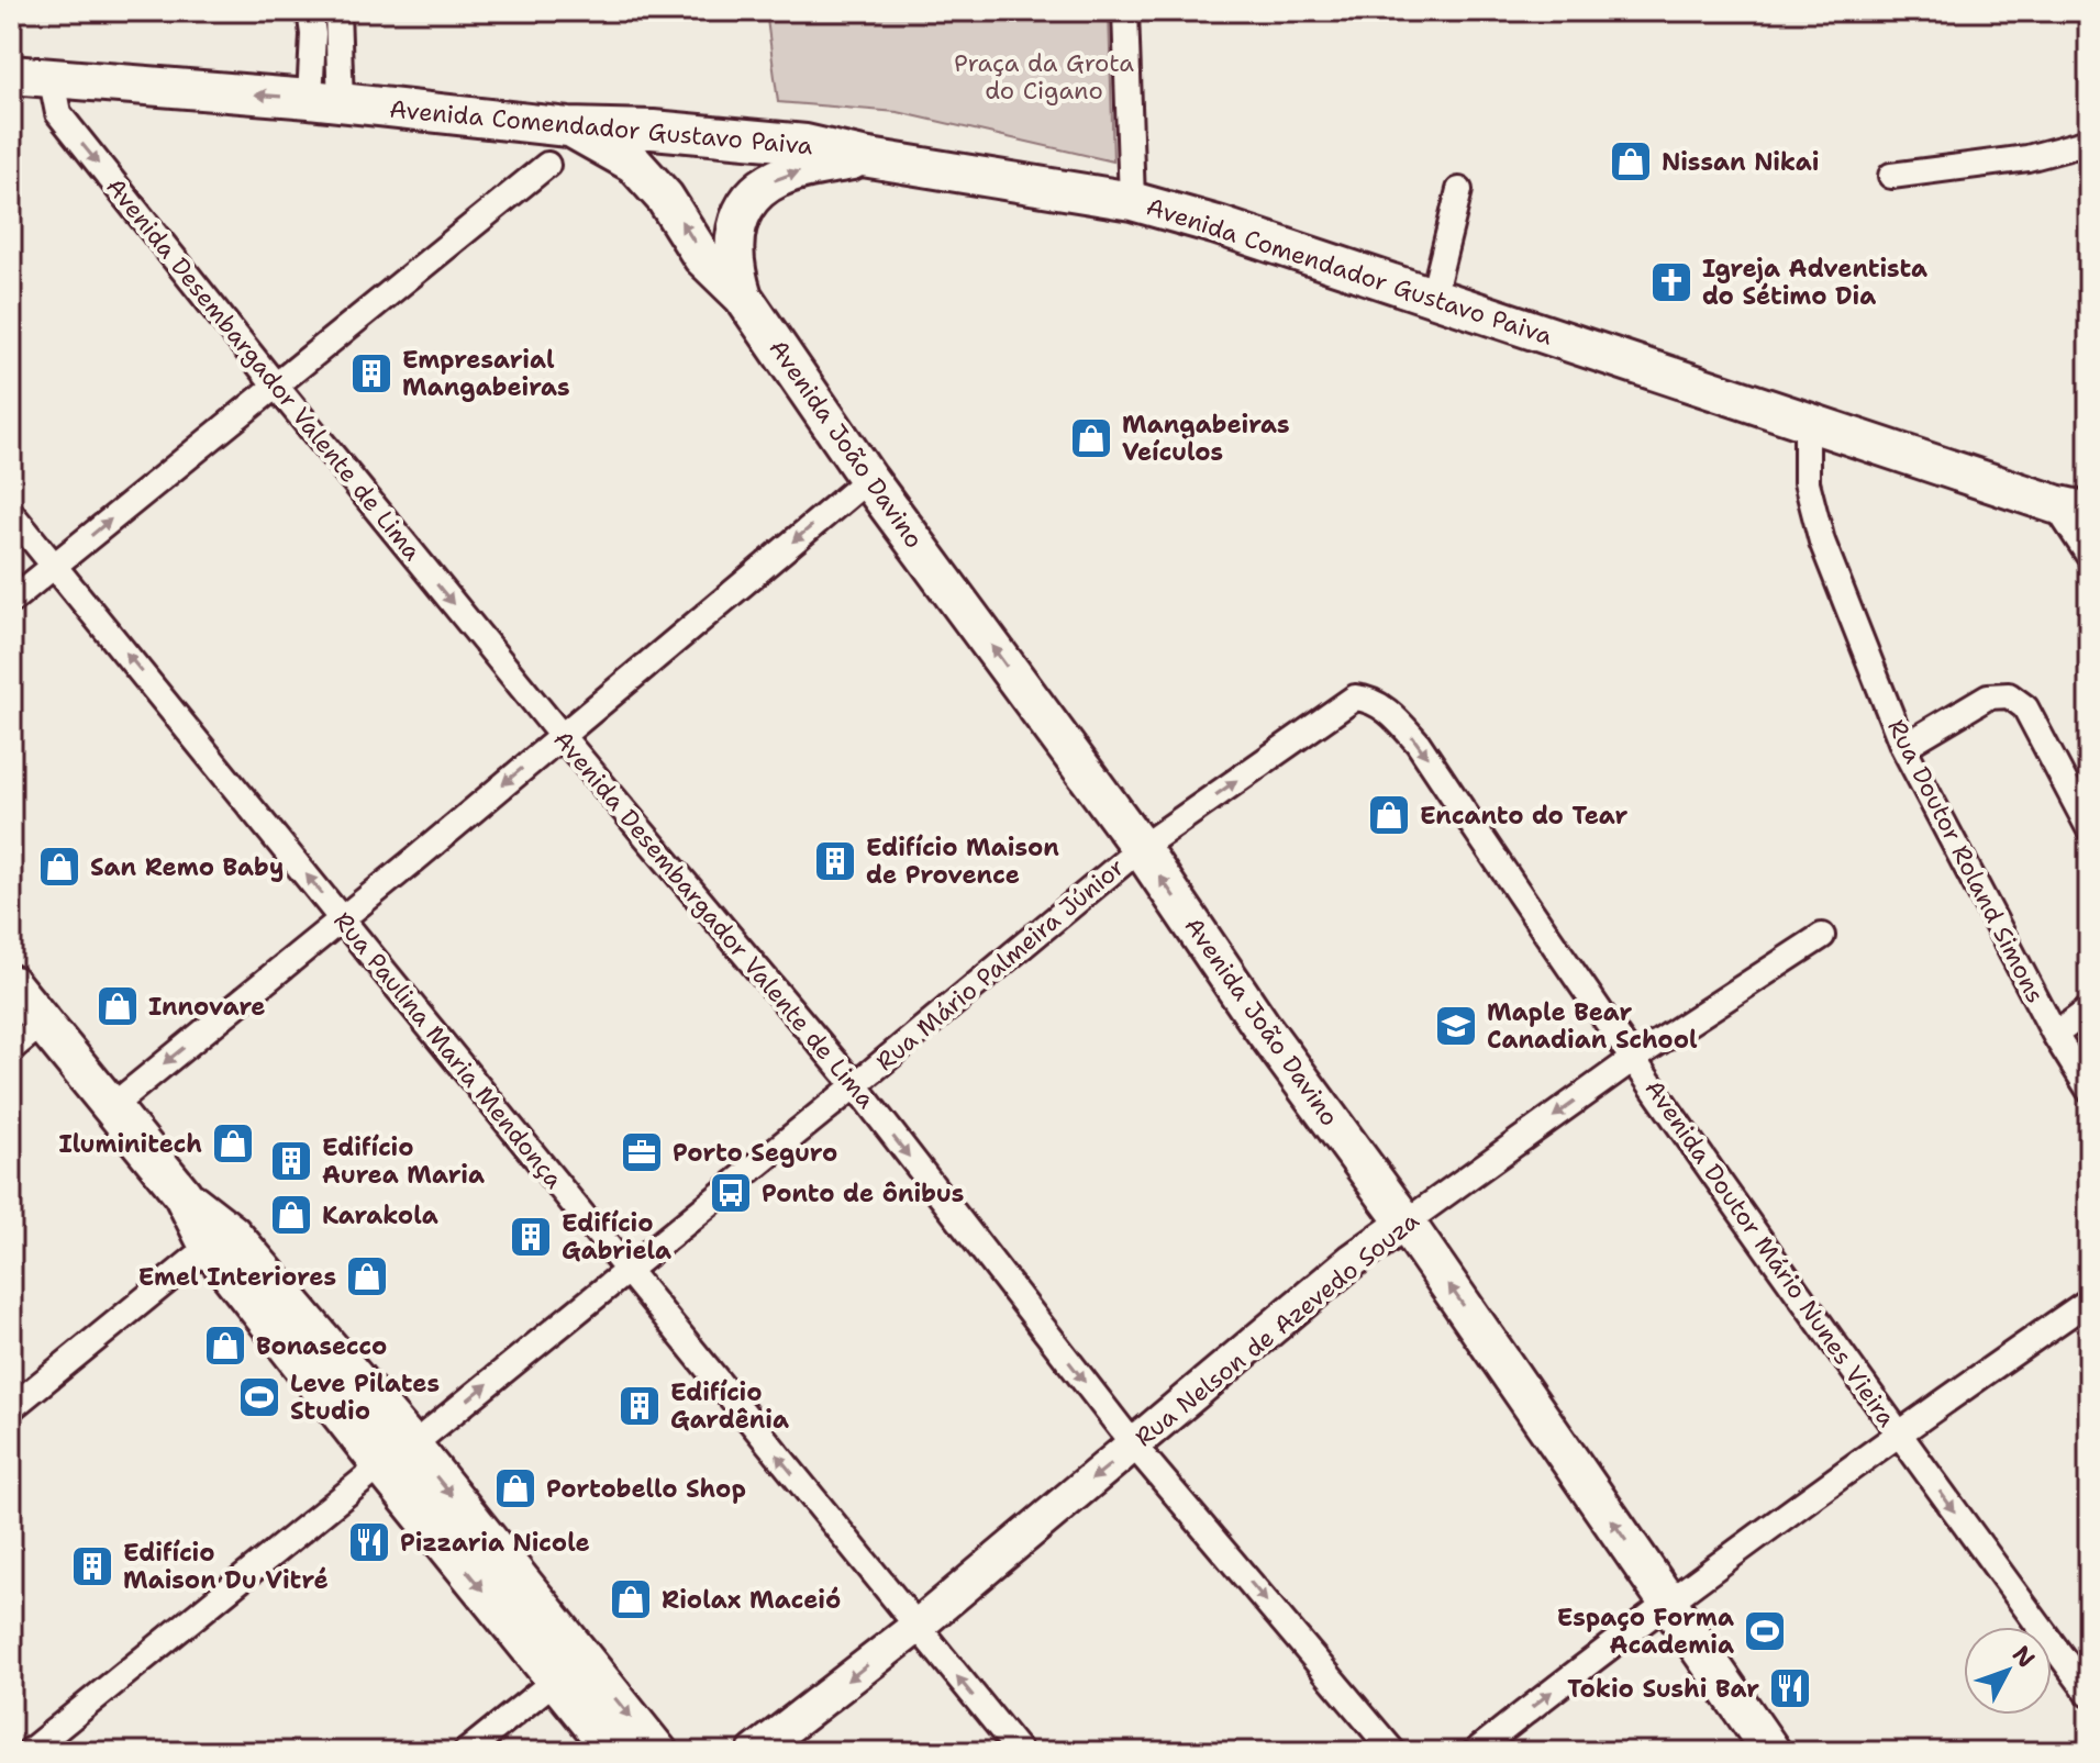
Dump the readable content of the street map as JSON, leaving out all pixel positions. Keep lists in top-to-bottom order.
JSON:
{
  "streets": {
    "main road": ["Avenida Comendador Gustavo Paiva", "Avenida João Davino"],
    "street": [
      "Avenida Desembargador Valente de Lima",
      "Rua Doutor Roland Simons",
      "Rua Mário Palmeira Júnior",
      "Rua Paulina Maria Mendonça",
      "Avenida Doutor Mário Nunes Vieira",
      "Rua Nelson de Azevedo Souza"
    ]
  },
  "crossings": [
    ["Avenida Comendador Gustavo Paiva", "Avenida Desembargador Valente de Lima"],
    ["Avenida Comendador Gustavo Paiva", "Avenida João Davino"],
    ["Avenida Comendador Gustavo Paiva", "Rua Doutor Roland Simons"],
    ["Avenida Desembargador Valente de Lima", "Rua Mário Palmeira Júnior"],
    ["Avenida Desembargador Valente de Lima", "Rua Nelson de Azevedo Souza"],
    ["Avenida João Davino", "Rua Mário Palmeira Júnior"],
    ["Avenida João Davino", "Rua Nelson de Azevedo Souza"],
    ["Rua Mário Palmeira Júnior", "Rua Paulina Maria Mendonça"],
    ["Rua Mário Palmeira Júnior", "Avenida Doutor Mário Nunes Vieira"],
    ["Rua Paulina Maria Mendonça", "Rua Nelson de Azevedo Souza"],
    ["Avenida Doutor Mário Nunes Vieira", "Rua Nelson de Azevedo Souza"]
  ],
  "one_way": [
    "Avenida Desembargador Valente de Lima",
    "Avenida João Davino",
    "Rua Paulina Maria Mendonça",
    "Avenida Doutor Mário Nunes Vieira",
    "Rua Nelson de Azevedo Souza"
  ],
  "parks": ["Praça da Grota do Cigano"],
  "places": {
    "shop": [
      "Nissan Nikai",
      "Mangabeiras Veículos",
      "Encanto do Tear",
      "San Remo Baby",
      "Innovare",
      "Iluminitech",
      "Karakola",
      "Emel Interiores",
      "Bonasecco",
      "Portobello Shop",
      "Riolax Maceió"
    ],
    "church": ["Igreja Adventista do Sétimo Dia"],
    "building": [
      "Empresarial Mangabeiras",
      "Edifício Maison de Provence",
      "Edifício Aurea Maria",
      "Edifício Gabriela",
      "Edifício Gardênia",
      "Edifício Maison Du Vitré"
    ],
    "school or university": ["Maple Bear Canadian School"],
    "office": ["Porto Seguro"],
    "bus stop": ["Ponto de ônibus"],
    "sports": ["Leve Pilates Studio", "Espaço Forma Academia"],
    "restaurant": ["Pizzaria Nicole", "Tokio Sushi Bar"]
  },
  "north": "top right"
}
